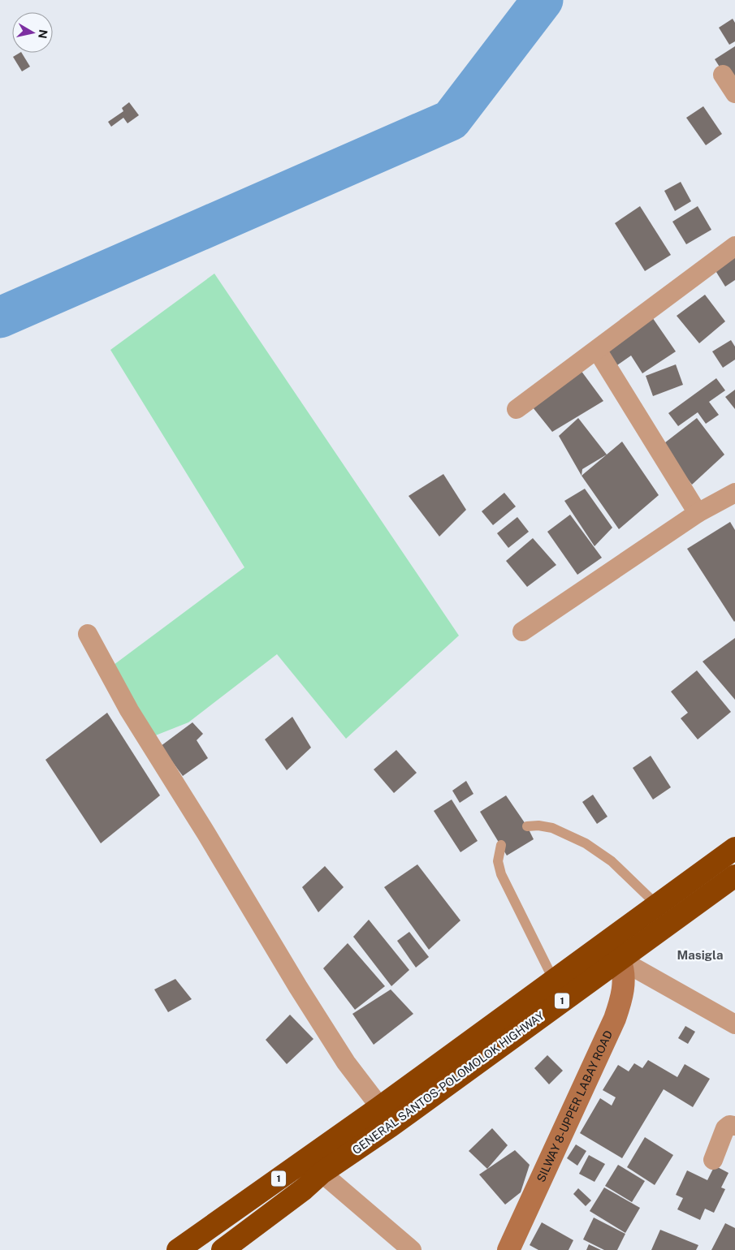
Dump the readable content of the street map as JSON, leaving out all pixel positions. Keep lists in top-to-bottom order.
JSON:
{
  "streets": {
    "highway": ["1", "GENERAL SANTOS-POLOMOLOK HIGHWAY"],
    "main road": ["SILWAY 8-UPPER LABAY ROAD"]
  },
  "crossings": [
    ["GENERAL SANTOS-POLOMOLOK HIGHWAY", "SILWAY 8-UPPER LABAY ROAD"]
  ],
  "districts": ["Masigla"],
  "north": "right"
}
